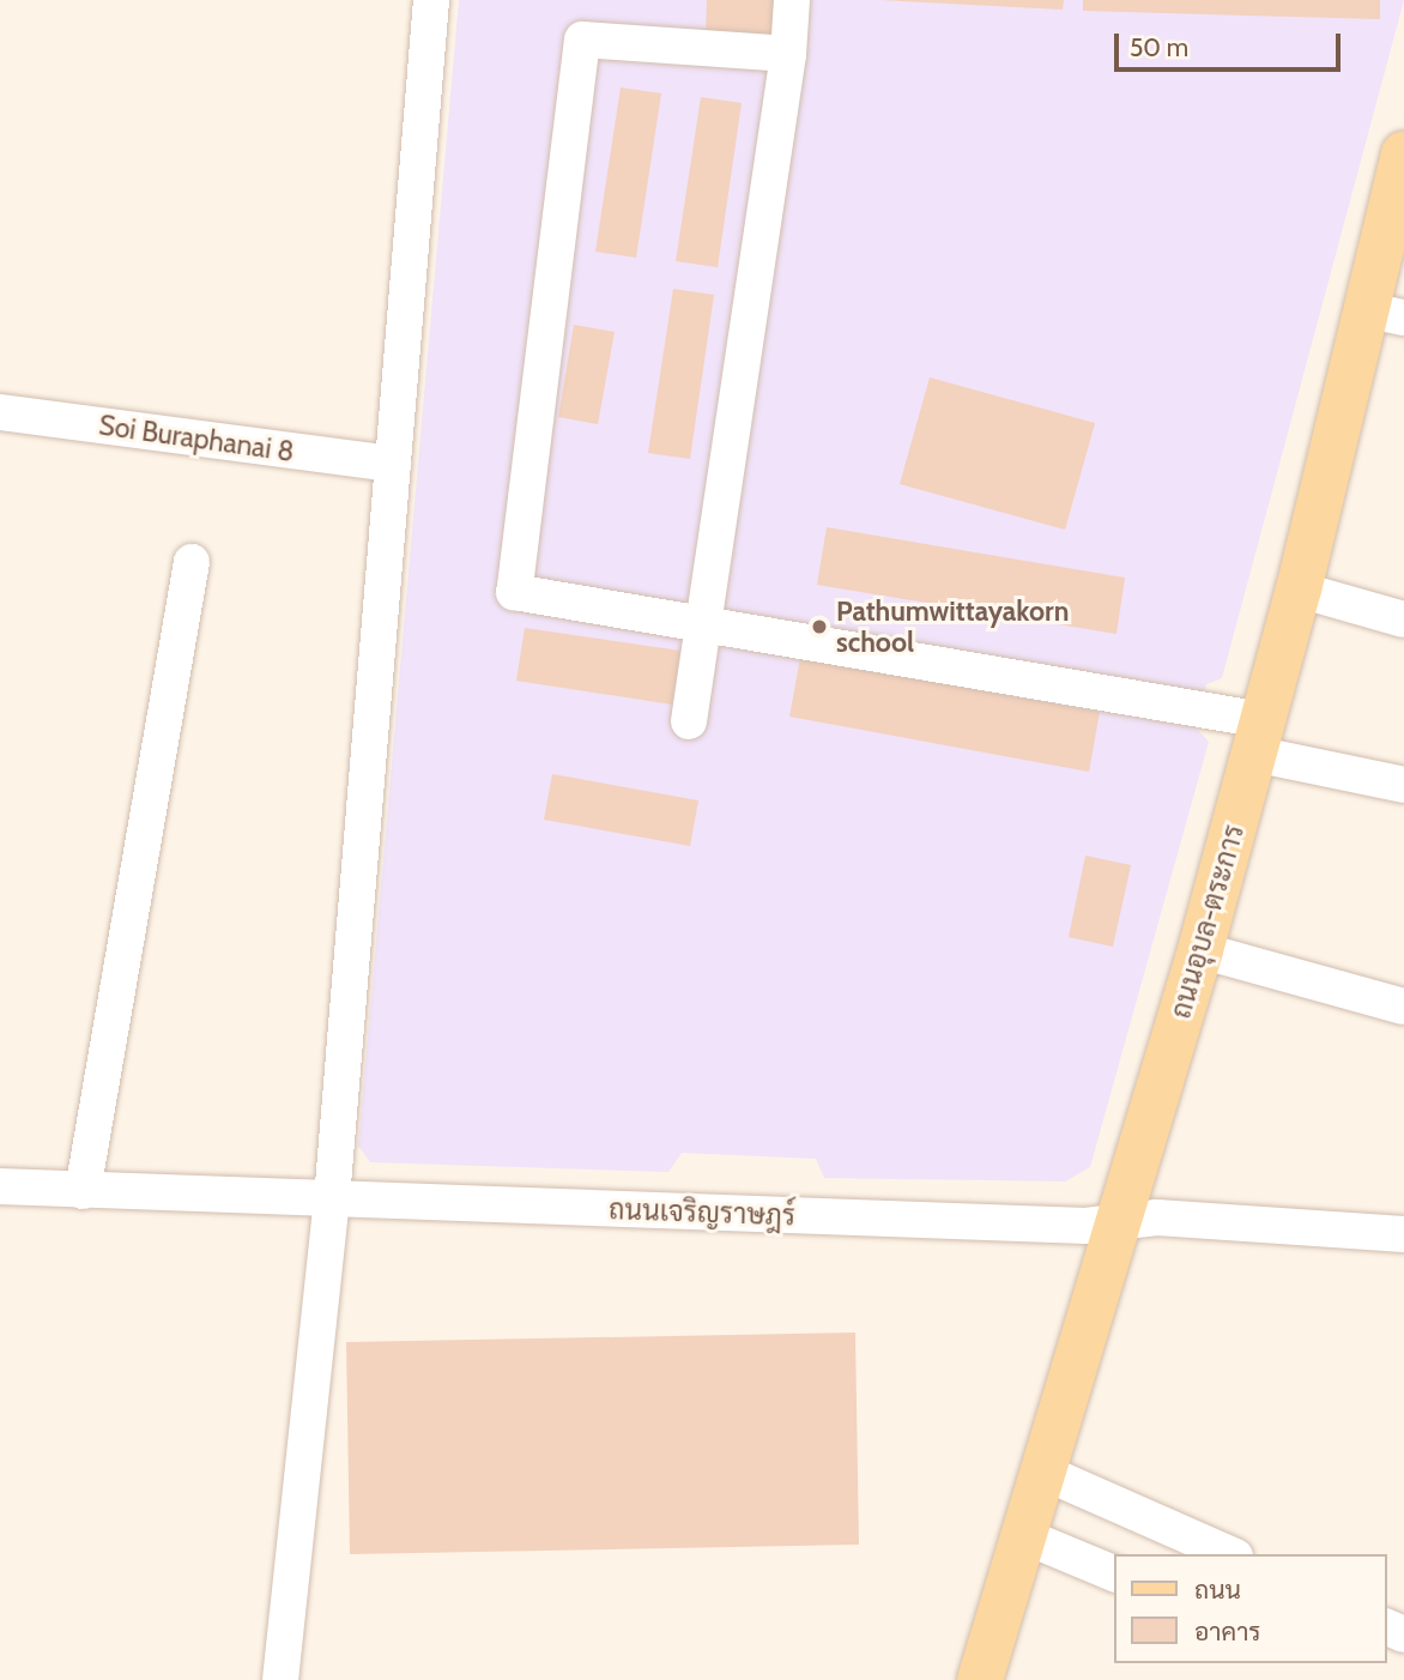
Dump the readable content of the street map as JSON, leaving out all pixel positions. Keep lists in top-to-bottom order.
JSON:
{
  "streets": {
    "main road": ["ถนนอุบล-ตระการ"],
    "street": ["Soi Buraphanai 8", "ถนนเจริญราษฎร์"]
  },
  "crossings": [
    ["ถนนอุบล-ตระการ", "ถนนเจริญราษฎร์"]
  ],
  "places": ["Pathumwittayakorn school"],
  "legend": ["ถนน", "อาคาร"],
  "scale_bar": "50 m"
}
